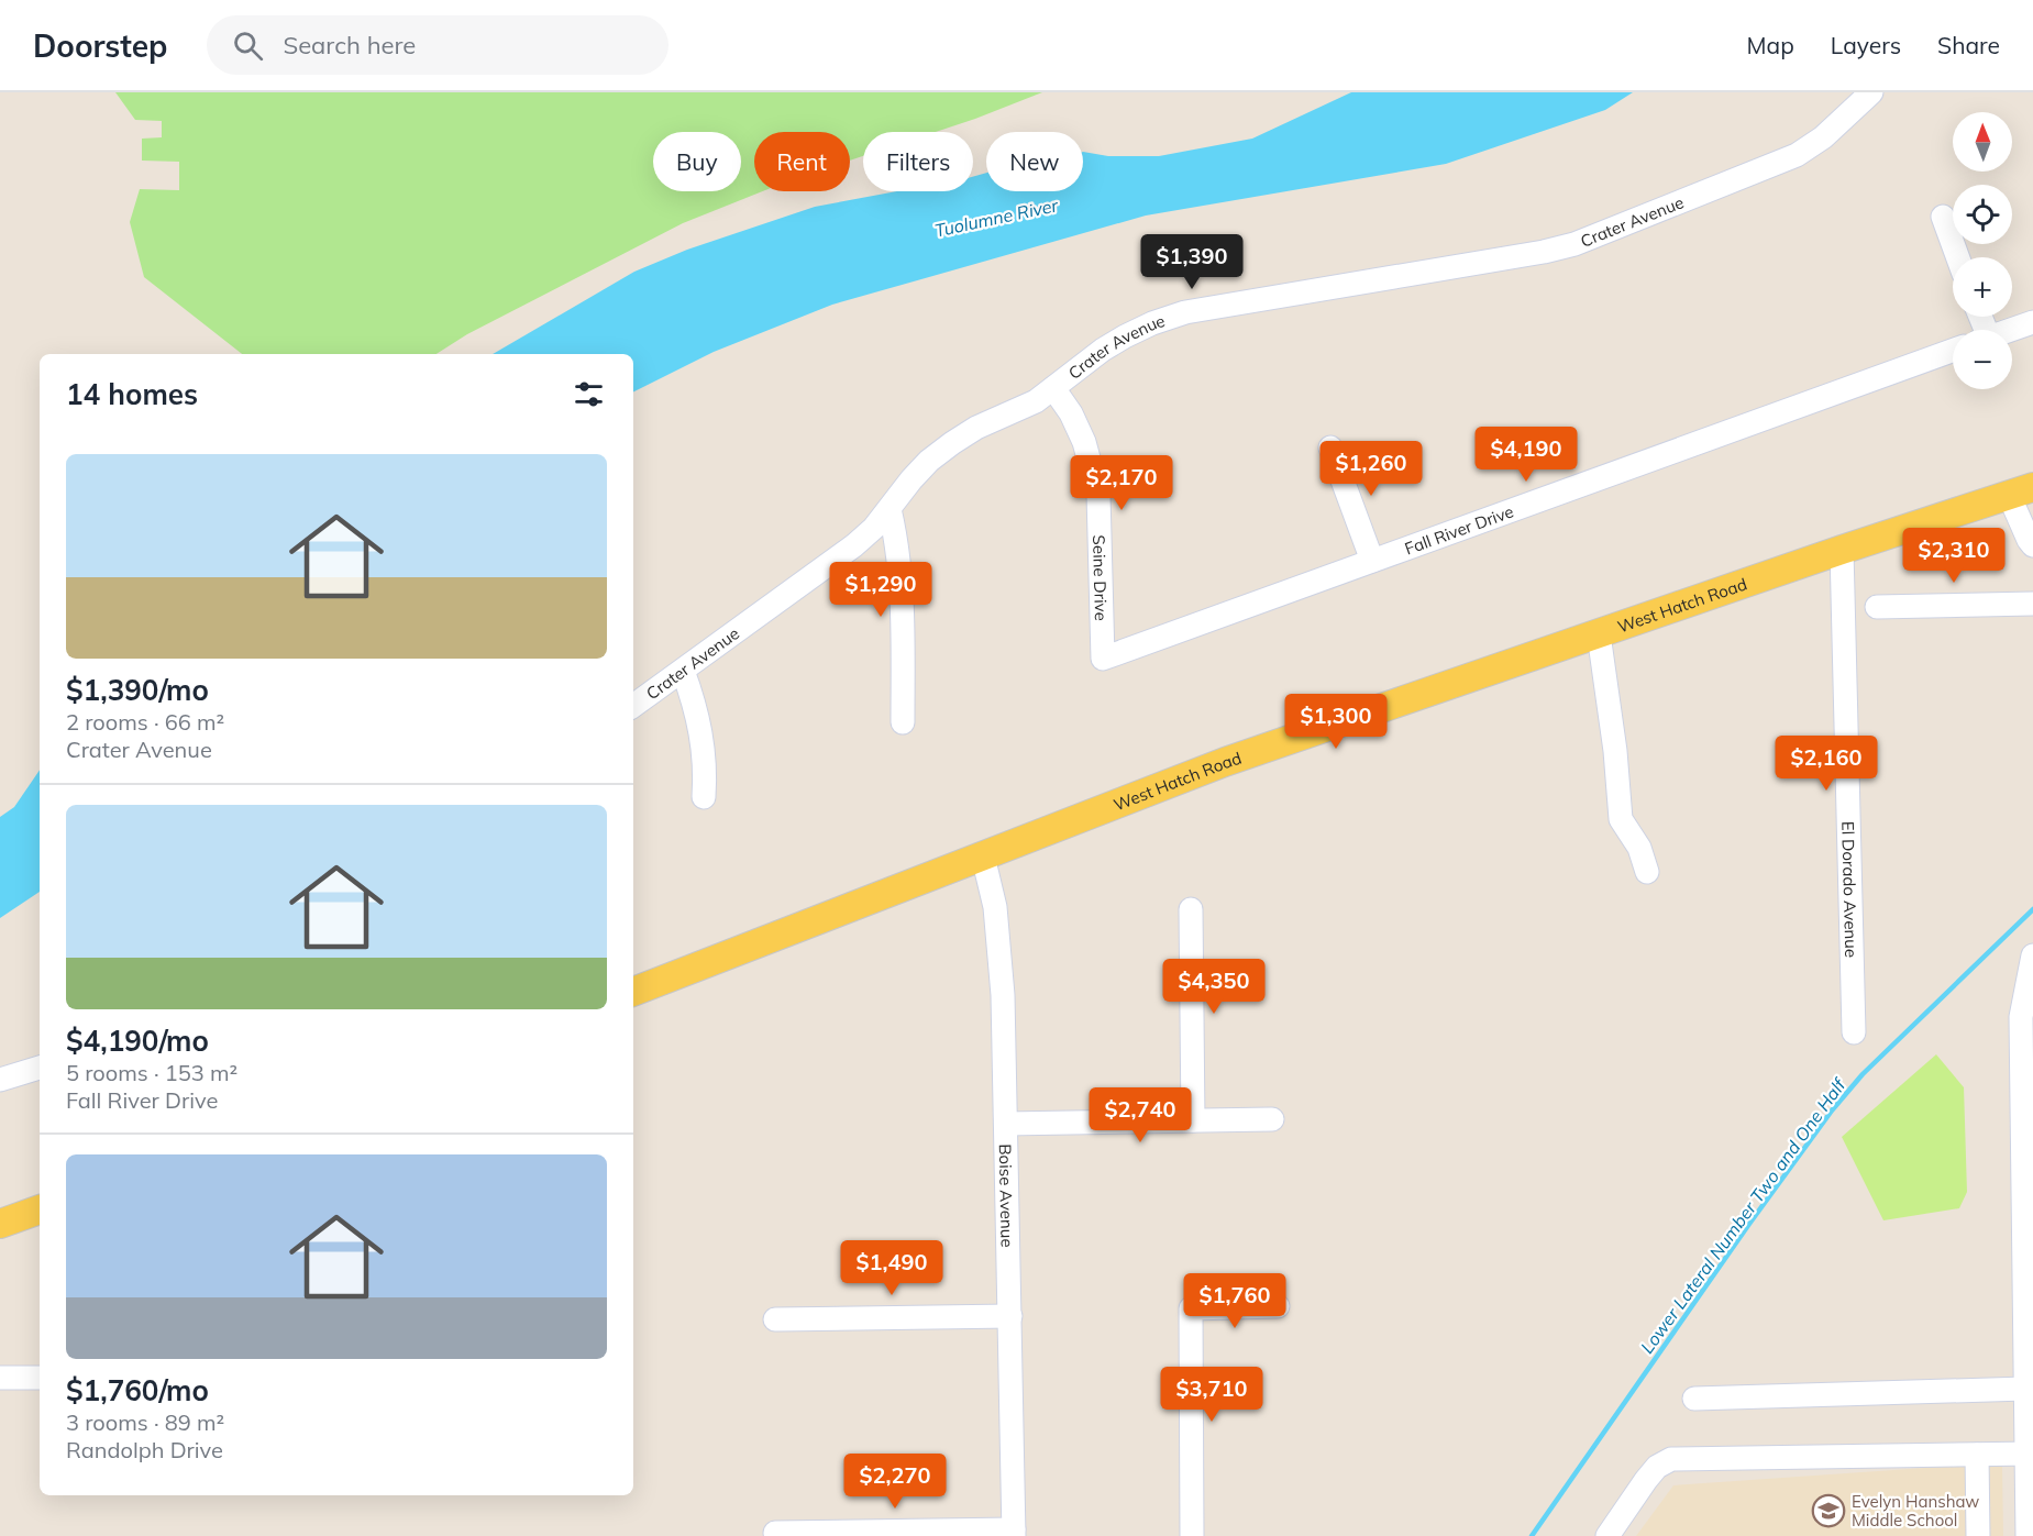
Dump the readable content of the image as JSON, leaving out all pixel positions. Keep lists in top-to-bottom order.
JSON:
{
  "streets": {
    "main road": ["West Hatch Road"],
    "street": [
      "Crater Avenue",
      "Fall River Drive",
      "Seine Drive",
      "El Dorado Avenue",
      "Boise Avenue"
    ]
  },
  "crossings": [
    ["Crater Avenue", "Seine Drive"],
    ["Fall River Drive", "Seine Drive"],
    ["West Hatch Road", "El Dorado Avenue"],
    ["West Hatch Road", "Boise Avenue"]
  ],
  "water": ["Tuolumne River", "Lower Lateral Number Two and One Half"],
  "places": {
    "school or university": ["Evelyn Hanshaw Middle School"]
  },
  "north": "top",
  "page": {
    "header": "Doorstep",
    "search": "Search here",
    "nav": ["Map", "Layers", "Share"],
    "map_buttons": ["+", "−"],
    "chip": [
      "Buy",
      "Rent",
      "Filters",
      "New"
    ],
    "price": [
      "$1,390",
      "$4,190",
      "$1,260",
      "$2,170",
      "$2,310",
      "$1,290",
      "$1,300",
      "$2,160",
      "$4,350",
      "$2,740",
      "$1,490",
      "$1,760",
      "$3,710",
      "$2,270"
    ],
    "heading": "14 homes",
    "list": [
      {
        "name": "$1,390/mo",
        "note": "2 rooms · 66 m² · Crater Avenue"
      },
      {
        "name": "$4,190/mo",
        "note": "5 rooms · 153 m² · Fall River Drive"
      },
      {
        "name": "$1,760/mo",
        "note": "3 rooms · 89 m² · Randolph Drive"
      }
    ]
  }
}
